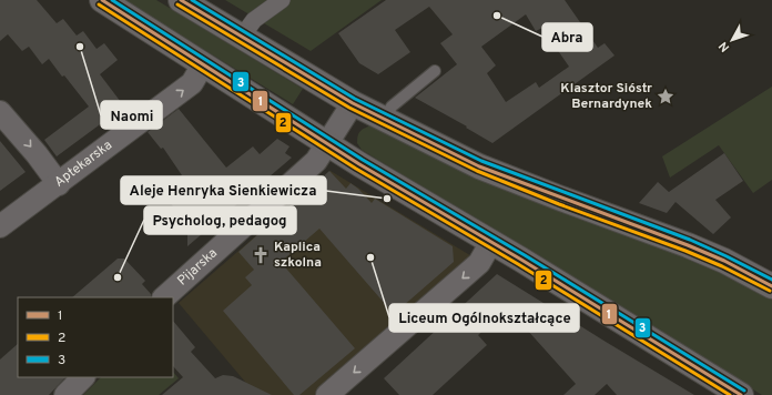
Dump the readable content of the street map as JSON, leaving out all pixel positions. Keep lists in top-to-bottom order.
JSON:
{
  "streets": {
    "street": ["Aptekarska", "Pijarska"]
  },
  "one_way": ["Aptekarska"],
  "places": {
    "other": [
      "Abra",
      "Naomi",
      "Aleje Henryka Sienkiewicza",
      "Liceum Ogólnokształcące",
      "Psycholog, pedagog"
    ],
    "place": ["Klasztor Sióstr Bernardynek"],
    "church": ["Kaplica szkolna"]
  },
  "lines": ["transit line 1", "transit line 3", "transit line 2"],
  "legend": ["1", "2", "3"],
  "north": "bottom left"
}
